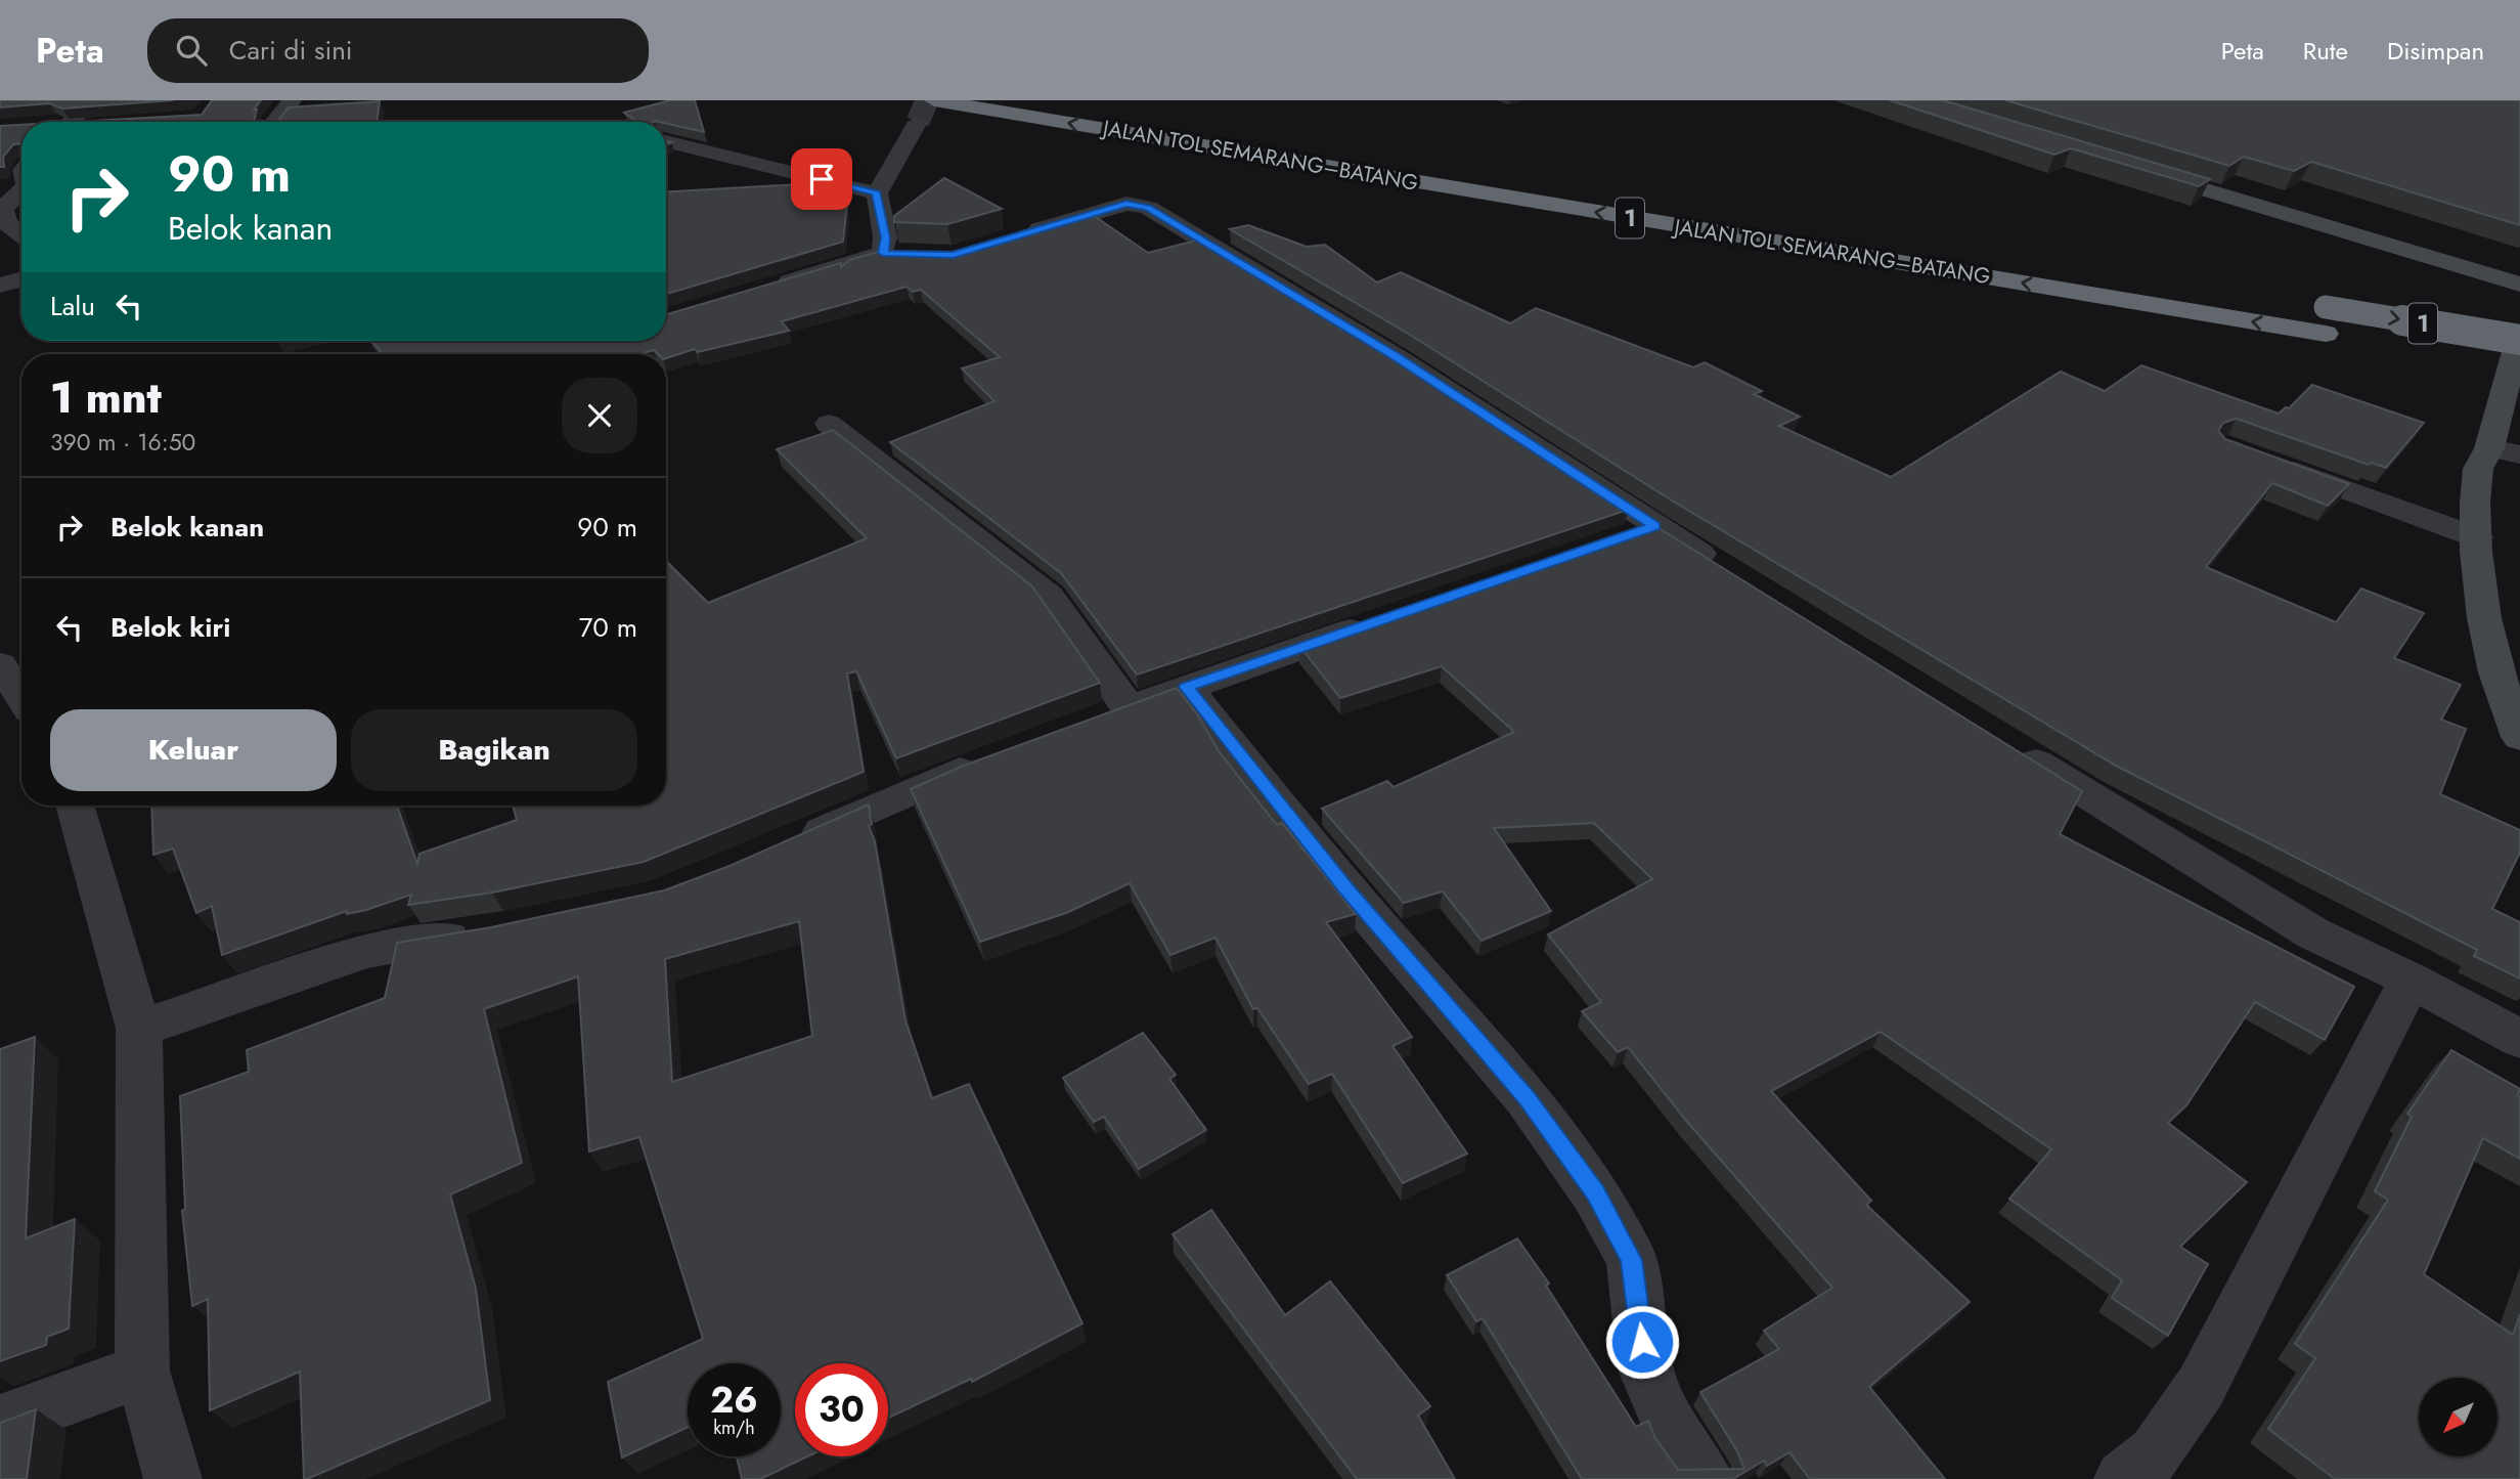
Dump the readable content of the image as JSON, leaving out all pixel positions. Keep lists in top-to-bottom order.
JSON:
{
  "streets": {
    "highway": ["JALAN TOL SEMARANG–BATANG", "1"]
  },
  "north": "bottom left",
  "page": {
    "header": "Peta",
    "search": "Cari di sini",
    "nav": ["Peta", "Rute", "Disimpan"],
    "turn": ["90 m", "Belok kanan"],
    "then": "Lalu",
    "heading": ["1 mnt", "390 m · 16:50"],
    "list": [
      {
        "name": "Belok kanan",
        "value": "90 m"
      },
      {
        "name": "Belok kiri",
        "value": "70 m"
      }
    ],
    "buttons": ["Keluar", "Bagikan"],
    "speed": "26 km/h",
    "limit": "30"
  }
}
